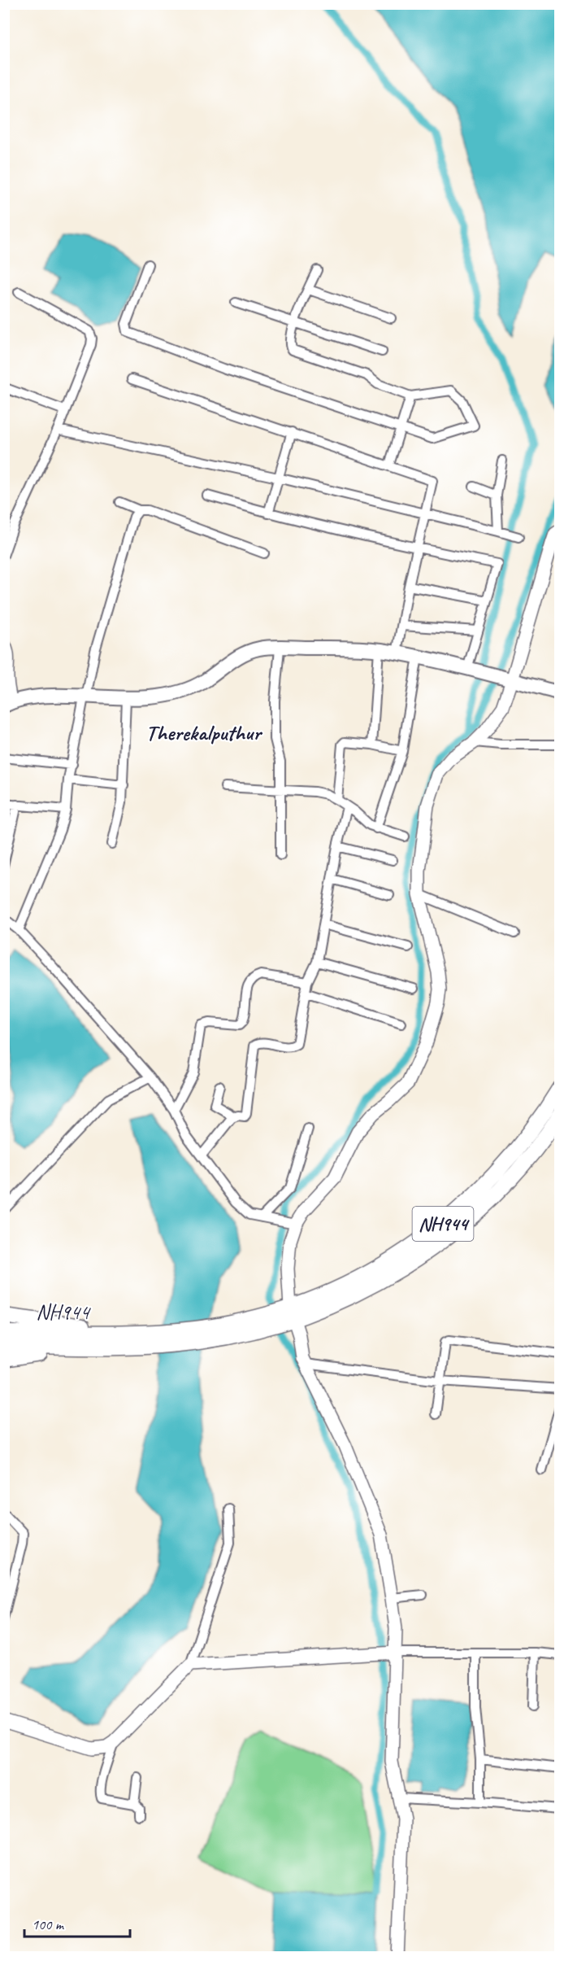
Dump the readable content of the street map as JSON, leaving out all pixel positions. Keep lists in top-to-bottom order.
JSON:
{
  "streets": {
    "highway": ["NH944"]
  },
  "districts": ["Therekalputhur"],
  "scale_bar": "100 m"
}
